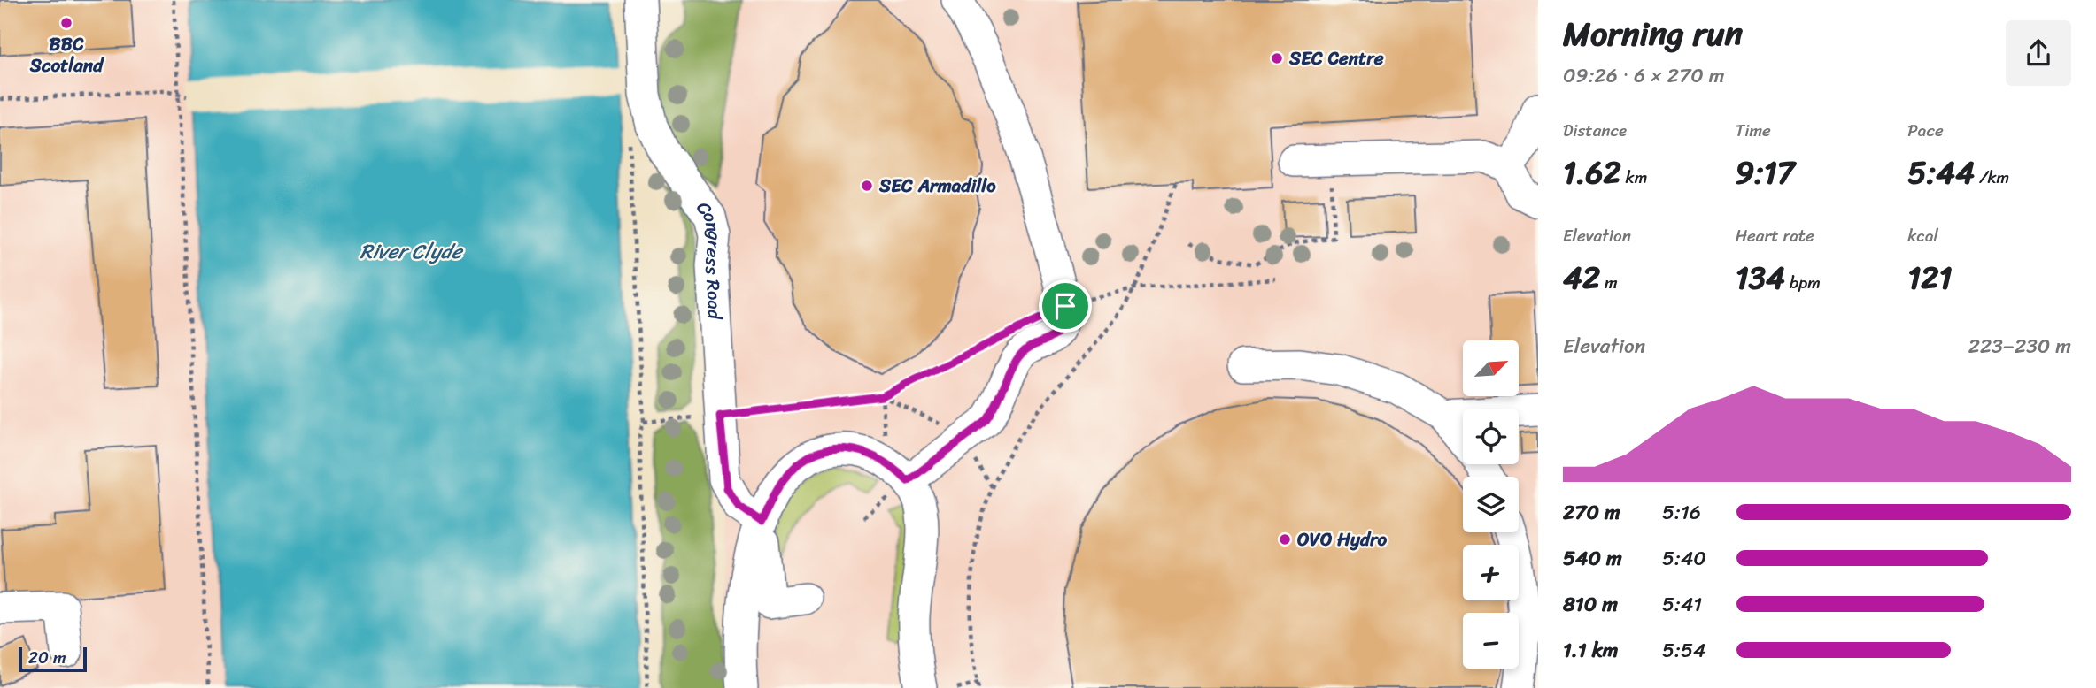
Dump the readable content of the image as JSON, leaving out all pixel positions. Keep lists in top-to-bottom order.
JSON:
{
  "streets": {
    "street": ["Congress Road"]
  },
  "water": ["River Clyde"],
  "places": [
    "BBC Scotland",
    "SEC Centre",
    "SEC Armadillo",
    "OVO Hydro"
  ],
  "scale_bar": "20 m",
  "north": "top right",
  "page": {
    "heading": ["Morning run", "09:26 · 6 × 270 m"],
    "stats": [
      ["Distance", "1.62 km"],
      ["Time", "9:17"],
      ["Pace", "5:44 /km"],
      ["Elevation", "42 m"],
      ["Heart rate", "134 bpm"],
      ["kcal", "121"]
    ],
    "chart": ["Elevation", "223–230 m"],
    "map_buttons": ["+", "−"],
    "list": [
      {
        "name": "270 m",
        "note": "5:16"
      },
      {
        "name": "540 m",
        "note": "5:40"
      },
      {
        "name": "810 m",
        "note": "5:41"
      },
      {
        "name": "1.1 km",
        "note": "5:54"
      }
    ],
    "scale": "20 m"
  }
}
